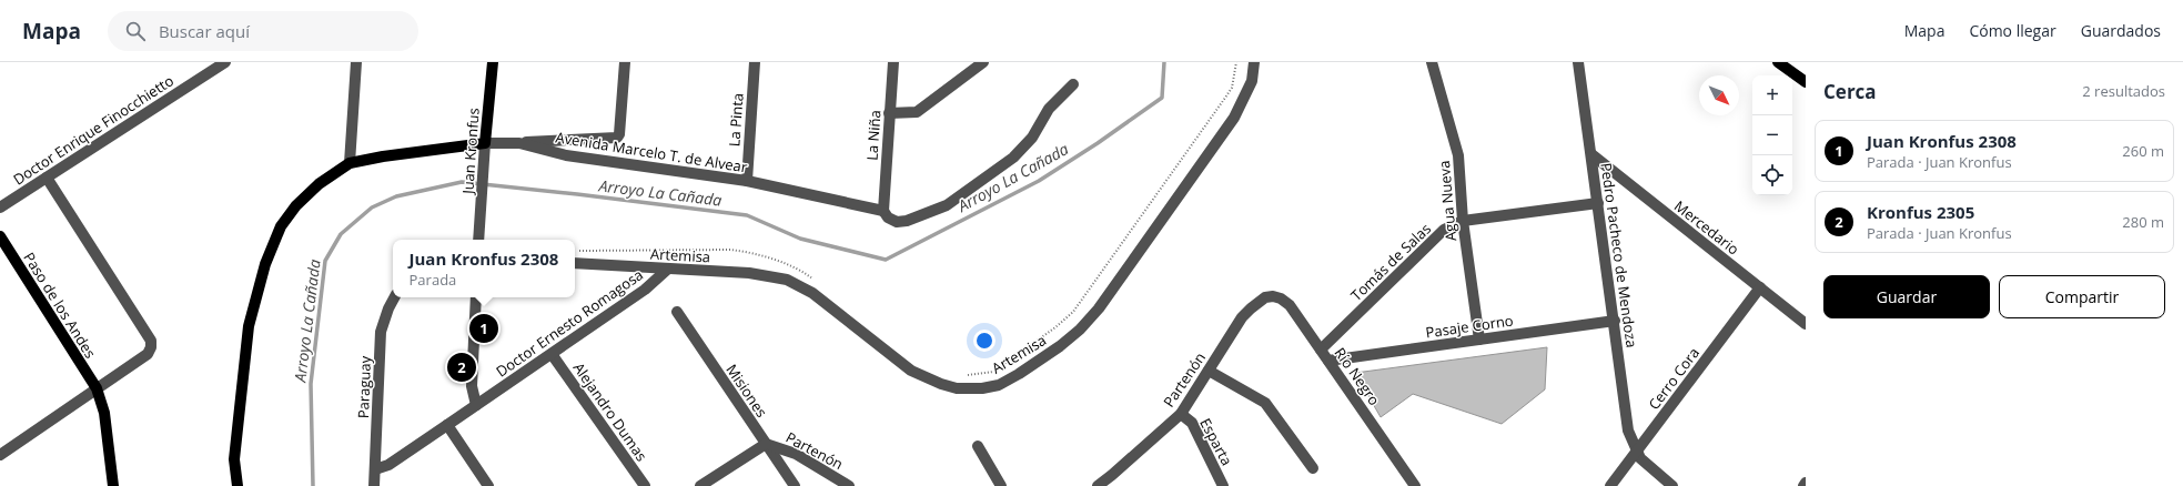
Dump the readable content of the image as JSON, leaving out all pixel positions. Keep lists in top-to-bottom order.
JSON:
{
  "streets": {
    "main road": ["Juan Kronfus", "Avenida Marcelo T. de Alvear", "Paso de los Andes"],
    "street": [
      "La Pinta",
      "Doctor Enrique Finocchietto",
      "La Niña",
      "Agua Nueva",
      "Mercedario",
      "Artemisa",
      "Pedro Pacheco de Mendoza",
      "Tomás de Salas",
      "Doctor Ernesto Romagosa",
      "Pasaje Corno",
      "Río Negro",
      "Cerro Cora",
      "Partenón",
      "Paraguay",
      "Misiones",
      "Alejandro Dumas",
      "Esparta"
    ]
  },
  "crossings": [
    ["La Pinta", "Avenida Marcelo T. de Alvear"],
    ["La Niña", "Avenida Marcelo T. de Alvear"],
    ["Juan Kronfus", "Avenida Marcelo T. de Alvear"],
    ["Agua Nueva", "Tomás de Salas"],
    ["Agua Nueva", "Pasaje Corno"],
    ["Mercedario", "Pedro Pacheco de Mendoza"],
    ["Mercedario", "Cerro Cora"],
    ["Artemisa", "Doctor Ernesto Romagosa"],
    ["Pedro Pacheco de Mendoza", "Tomás de Salas"],
    ["Pedro Pacheco de Mendoza", "Pasaje Corno"],
    ["Pedro Pacheco de Mendoza", "Cerro Cora"],
    ["Tomás de Salas", "Río Negro"],
    ["Doctor Ernesto Romagosa", "Paraguay"],
    ["Doctor Ernesto Romagosa", "Alejandro Dumas"],
    ["Pasaje Corno", "Río Negro"],
    ["Río Negro", "Partenón"],
    ["Partenón", "Misiones"],
    ["Partenón", "Esparta"]
  ],
  "water": ["Arroyo La Cañada"],
  "north": "bottom right",
  "page": {
    "header": "Mapa",
    "search": "Buscar aquí",
    "nav": ["Mapa", "Cómo llegar", "Guardados"],
    "heading": ["Cerca", "2 resultados"],
    "map_buttons": ["+", "−"],
    "list": [
      {
        "mark": "1",
        "name": "Juan Kronfus 2308",
        "note": "Parada · Juan Kronfus",
        "value": "260 m"
      },
      {
        "mark": "2",
        "name": "Kronfus 2305",
        "note": "Parada · Juan Kronfus",
        "value": "280 m"
      }
    ],
    "popup": ["Juan Kronfus 2308", "Parada"],
    "buttons": ["Guardar", "Compartir"],
    "pins": ["1", "2"]
  }
}
